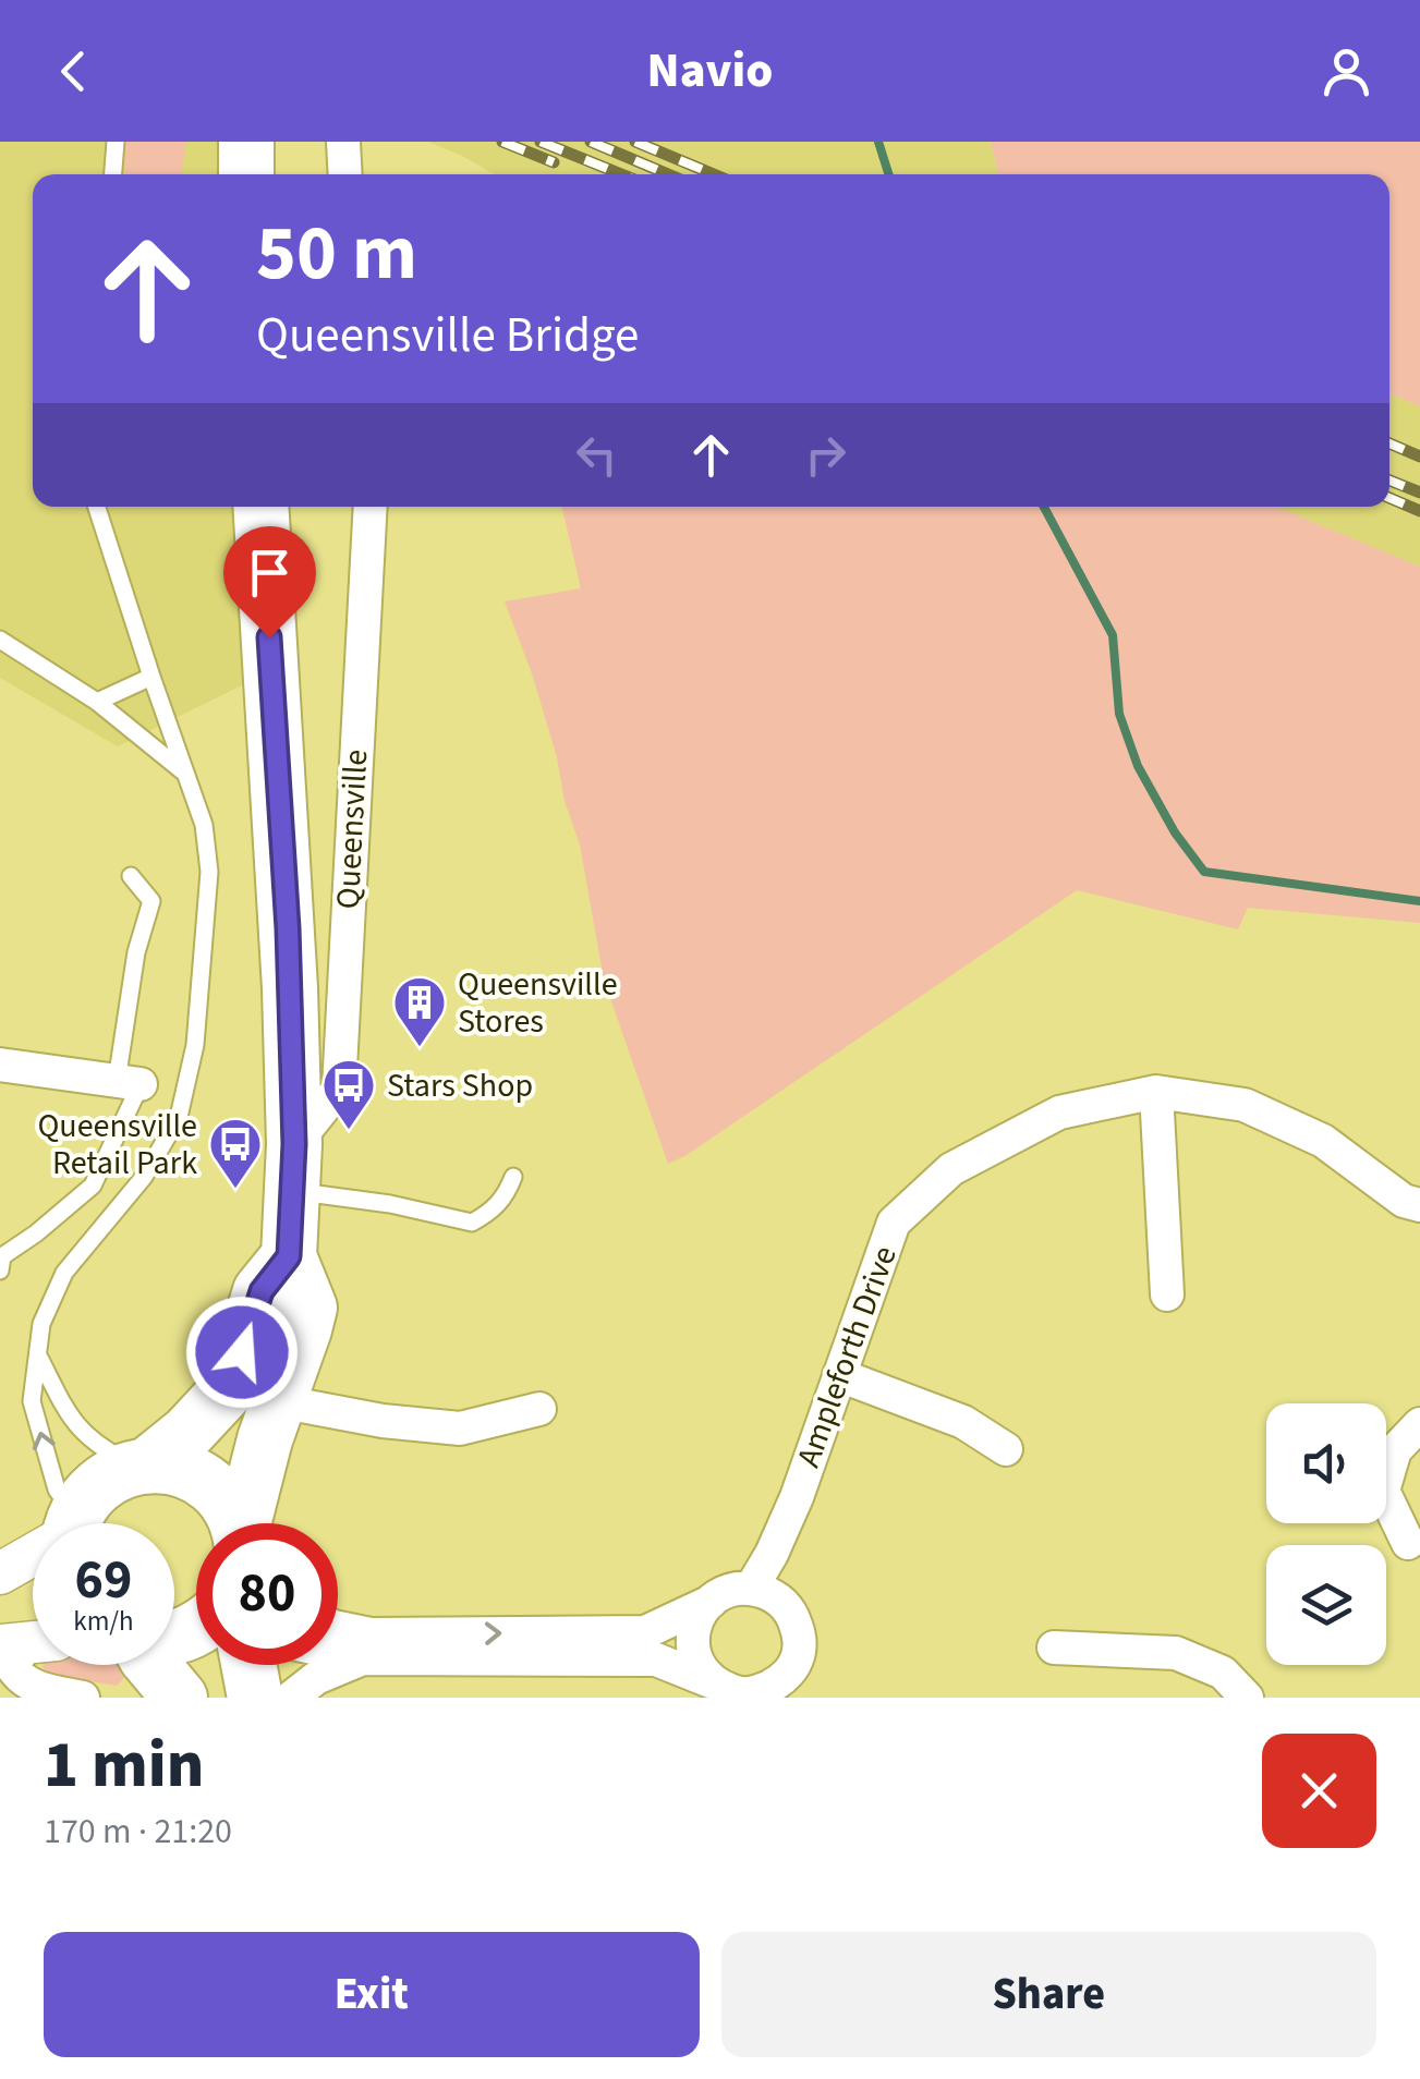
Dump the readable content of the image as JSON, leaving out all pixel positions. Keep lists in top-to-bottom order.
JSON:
{
  "streets": {
    "street": ["Queensville", "Ampleforth Drive"]
  },
  "places": {
    "building": ["Queensville Stores"],
    "bus stop": ["Stars Shop", "Queensville Retail Park"]
  },
  "page": {
    "header": "Navio",
    "turn": ["50 m", "Queensville Bridge"],
    "speed": "69 km/h",
    "limit": "80",
    "heading": ["1 min", "170 m · 21:20"],
    "buttons": ["Exit", "Share"]
  }
}
